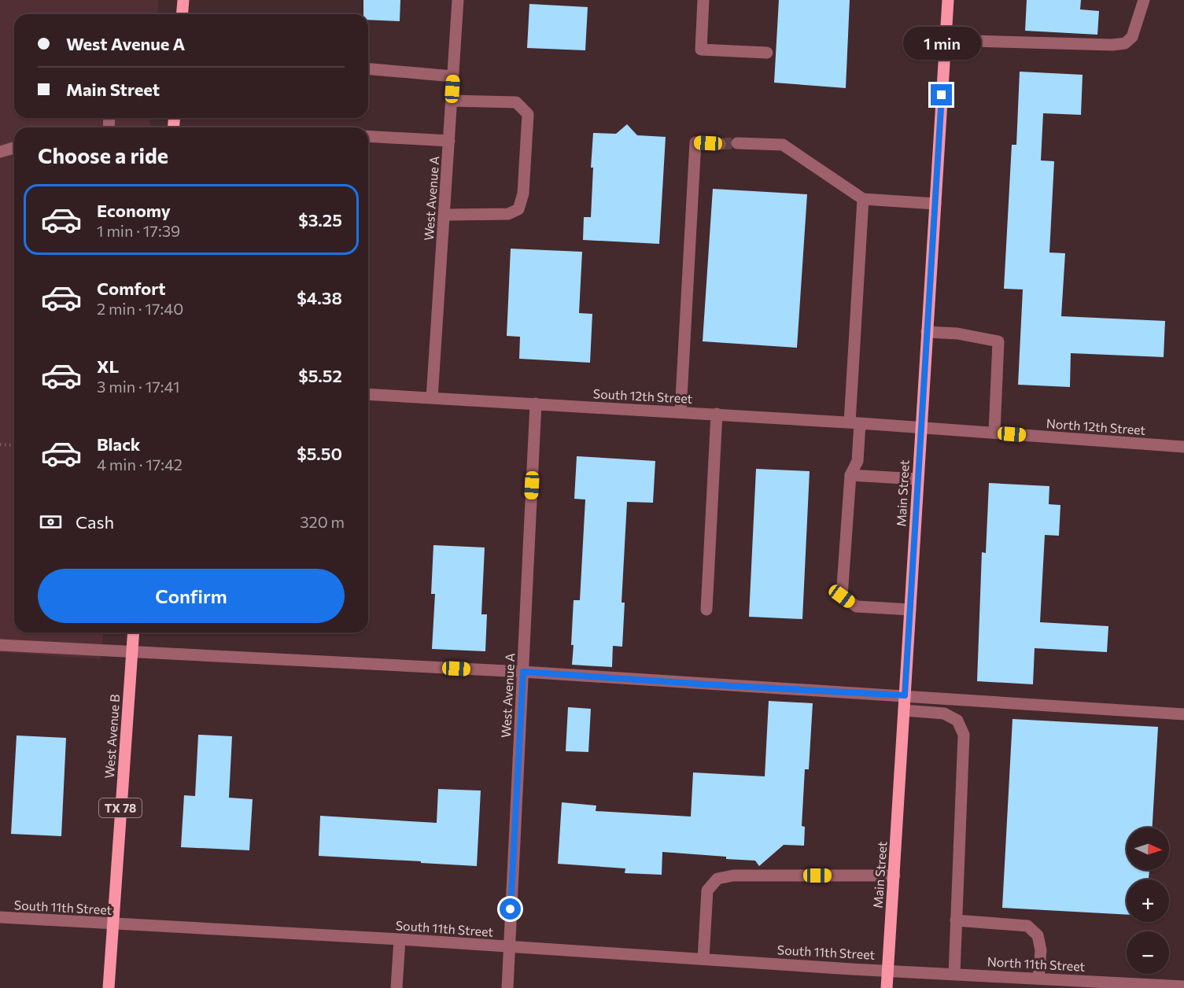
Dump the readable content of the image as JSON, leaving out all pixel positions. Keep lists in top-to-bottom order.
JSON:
{
  "streets": {
    "main road": ["Main Street", "West Avenue B", "TX 78"],
    "street": [
      "West Avenue A",
      "South 12th Street",
      "North 12th Street",
      "South 11th Street",
      "North 11th Street"
    ]
  },
  "crossings": [
    ["West Avenue A", "South 12th Street"],
    ["West Avenue A", "South 11th Street"],
    ["South 12th Street", "North 12th Street"],
    ["South 12th Street", "Main Street"],
    ["North 12th Street", "Main Street"],
    ["Main Street", "South 11th Street"],
    ["Main Street", "North 11th Street"],
    ["West Avenue B", "South 11th Street"],
    ["South 11th Street", "North 11th Street"]
  ],
  "north": "right",
  "page": {
    "banner": ["West Avenue A", "Main Street"],
    "bubble": "1 min",
    "heading": "Choose a ride",
    "list": [
      {
        "name": "Economy",
        "note": "1 min · 17:39",
        "value": "$3.25"
      },
      {
        "name": "Comfort",
        "note": "2 min · 17:40",
        "value": "$4.38"
      },
      {
        "name": "XL",
        "note": "3 min · 17:41",
        "value": "$5.52"
      },
      {
        "name": "Black",
        "note": "4 min · 17:42",
        "value": "$5.50"
      }
    ],
    "pay": ["Cash", "320 m"],
    "buttons": "Confirm",
    "map_buttons": ["+", "−"]
  }
}
